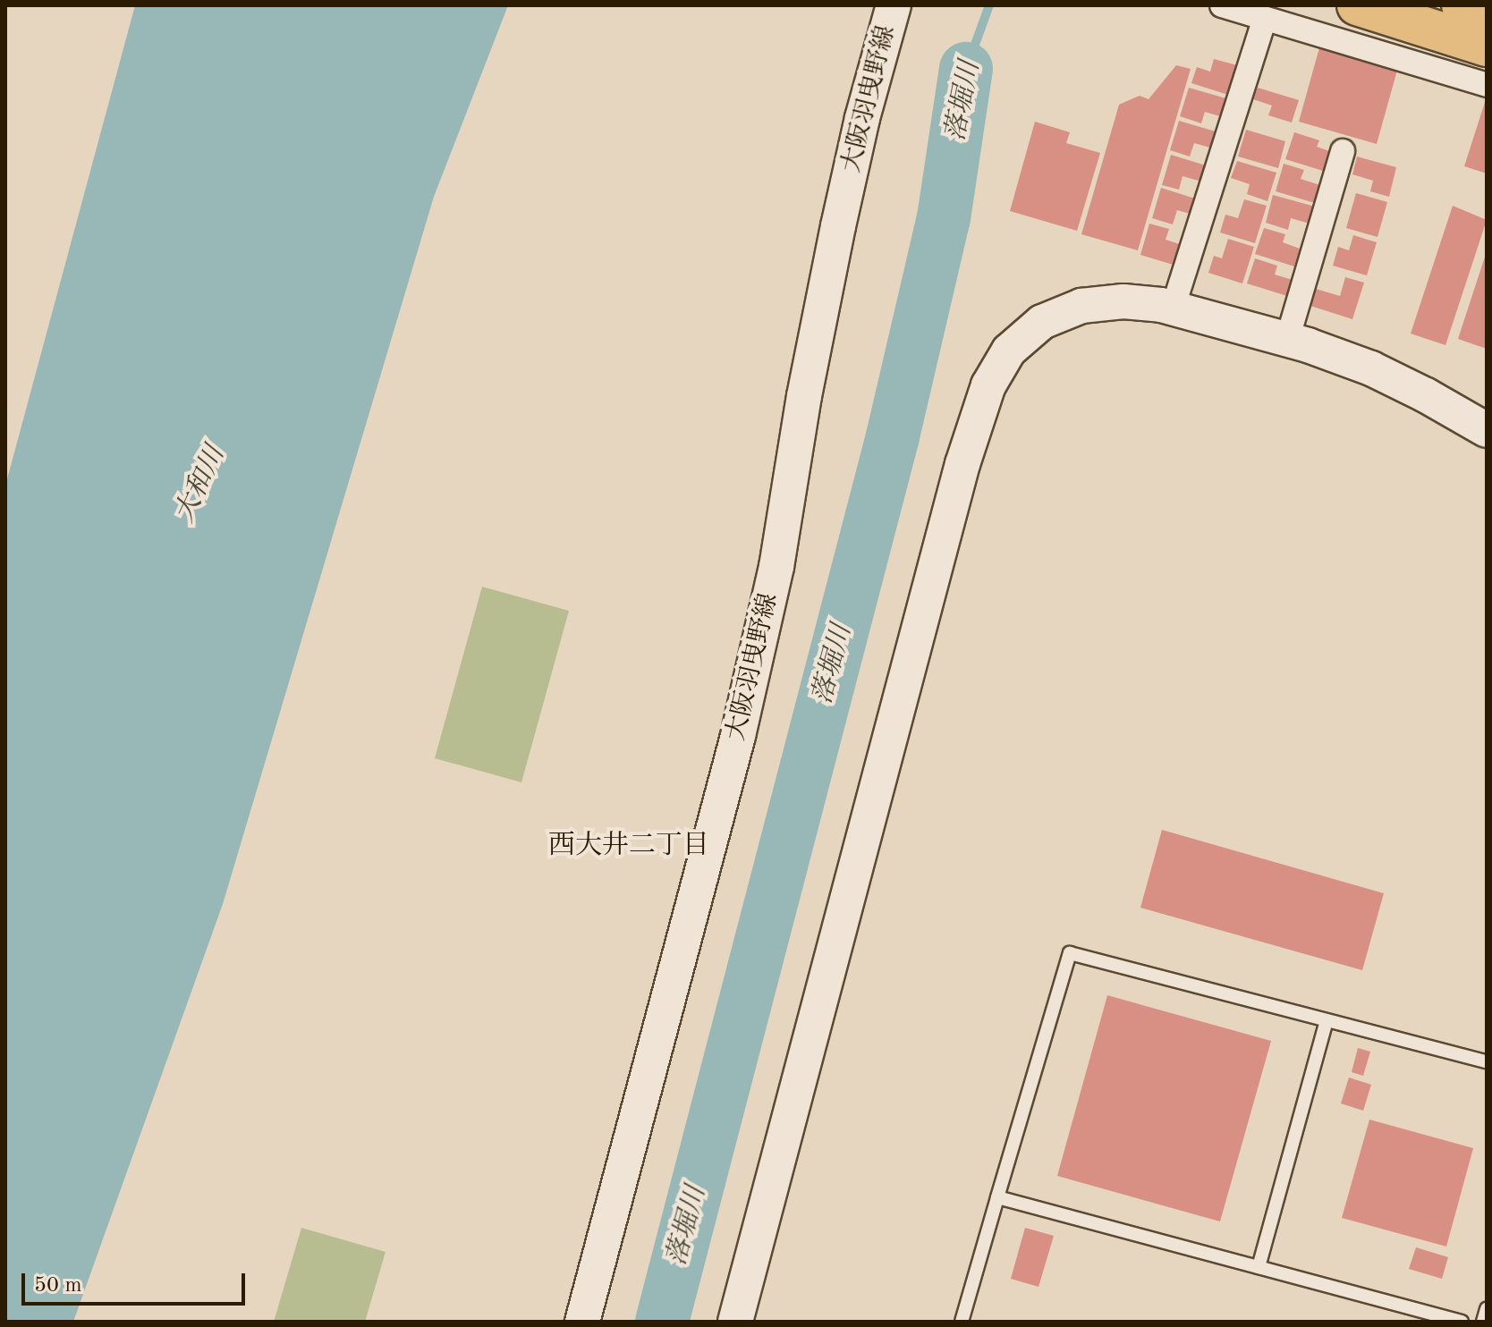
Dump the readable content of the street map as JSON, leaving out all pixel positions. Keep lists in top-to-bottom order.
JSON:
{
  "streets": {
    "street": ["大阪羽曳野線"]
  },
  "districts": ["西大井二丁目"],
  "water": ["落堀川", "大和川"],
  "scale_bar": "50 m"
}
